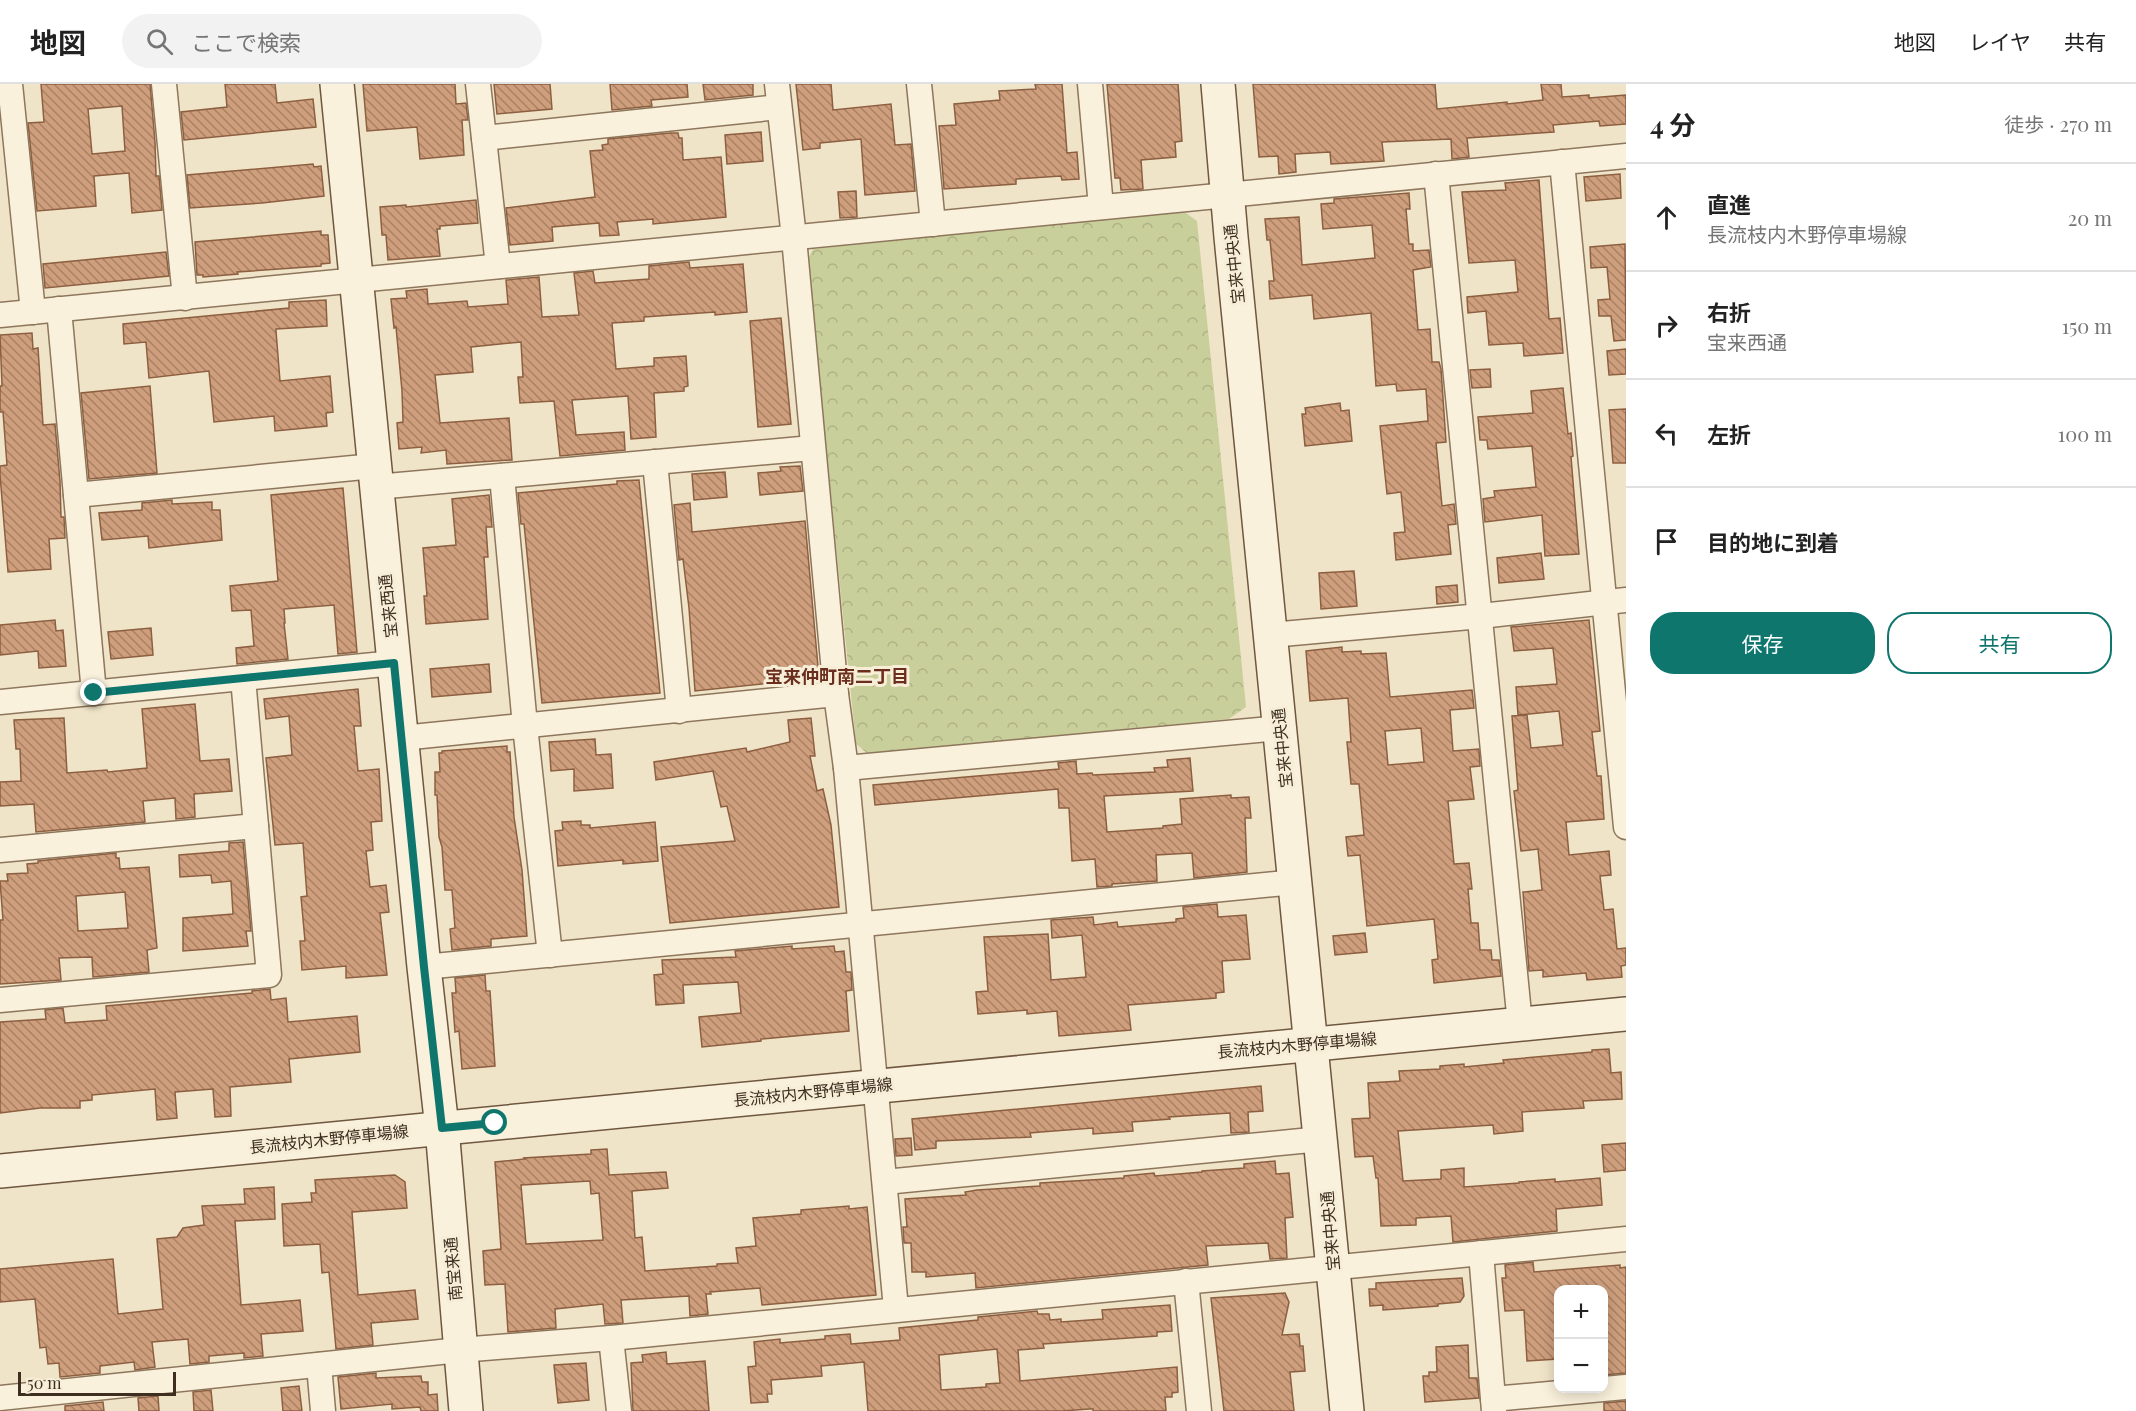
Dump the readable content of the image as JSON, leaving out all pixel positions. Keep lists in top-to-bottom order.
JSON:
{
  "streets": {
    "street": [
      "宝来中央通",
      "宝来西通",
      "長流枝内木野停車場線",
      "南宝来通"
    ]
  },
  "crossings": [
    ["宝来中央通", "長流枝内木野停車場線"],
    ["宝来西通", "長流枝内木野停車場線"],
    ["宝来西通", "南宝来通"],
    ["長流枝内木野停車場線", "南宝来通"]
  ],
  "districts": ["宝来仲町南二丁目"],
  "scale_bar": "50 m",
  "page": {
    "header": "地図",
    "search": "ここで検索",
    "nav": ["地図", "レイヤ", "共有"],
    "heading": ["4 分", "徒歩 · 270 m"],
    "list": [
      ["直進", "長流枝内木野停車場線", "20 m"],
      ["右折", "宝来西通", "150 m"],
      ["左折", "100 m"],
      "目的地に到着"
    ],
    "buttons": ["保存", "共有"],
    "map_buttons": ["+", "−"],
    "scale": "50 m"
  }
}
